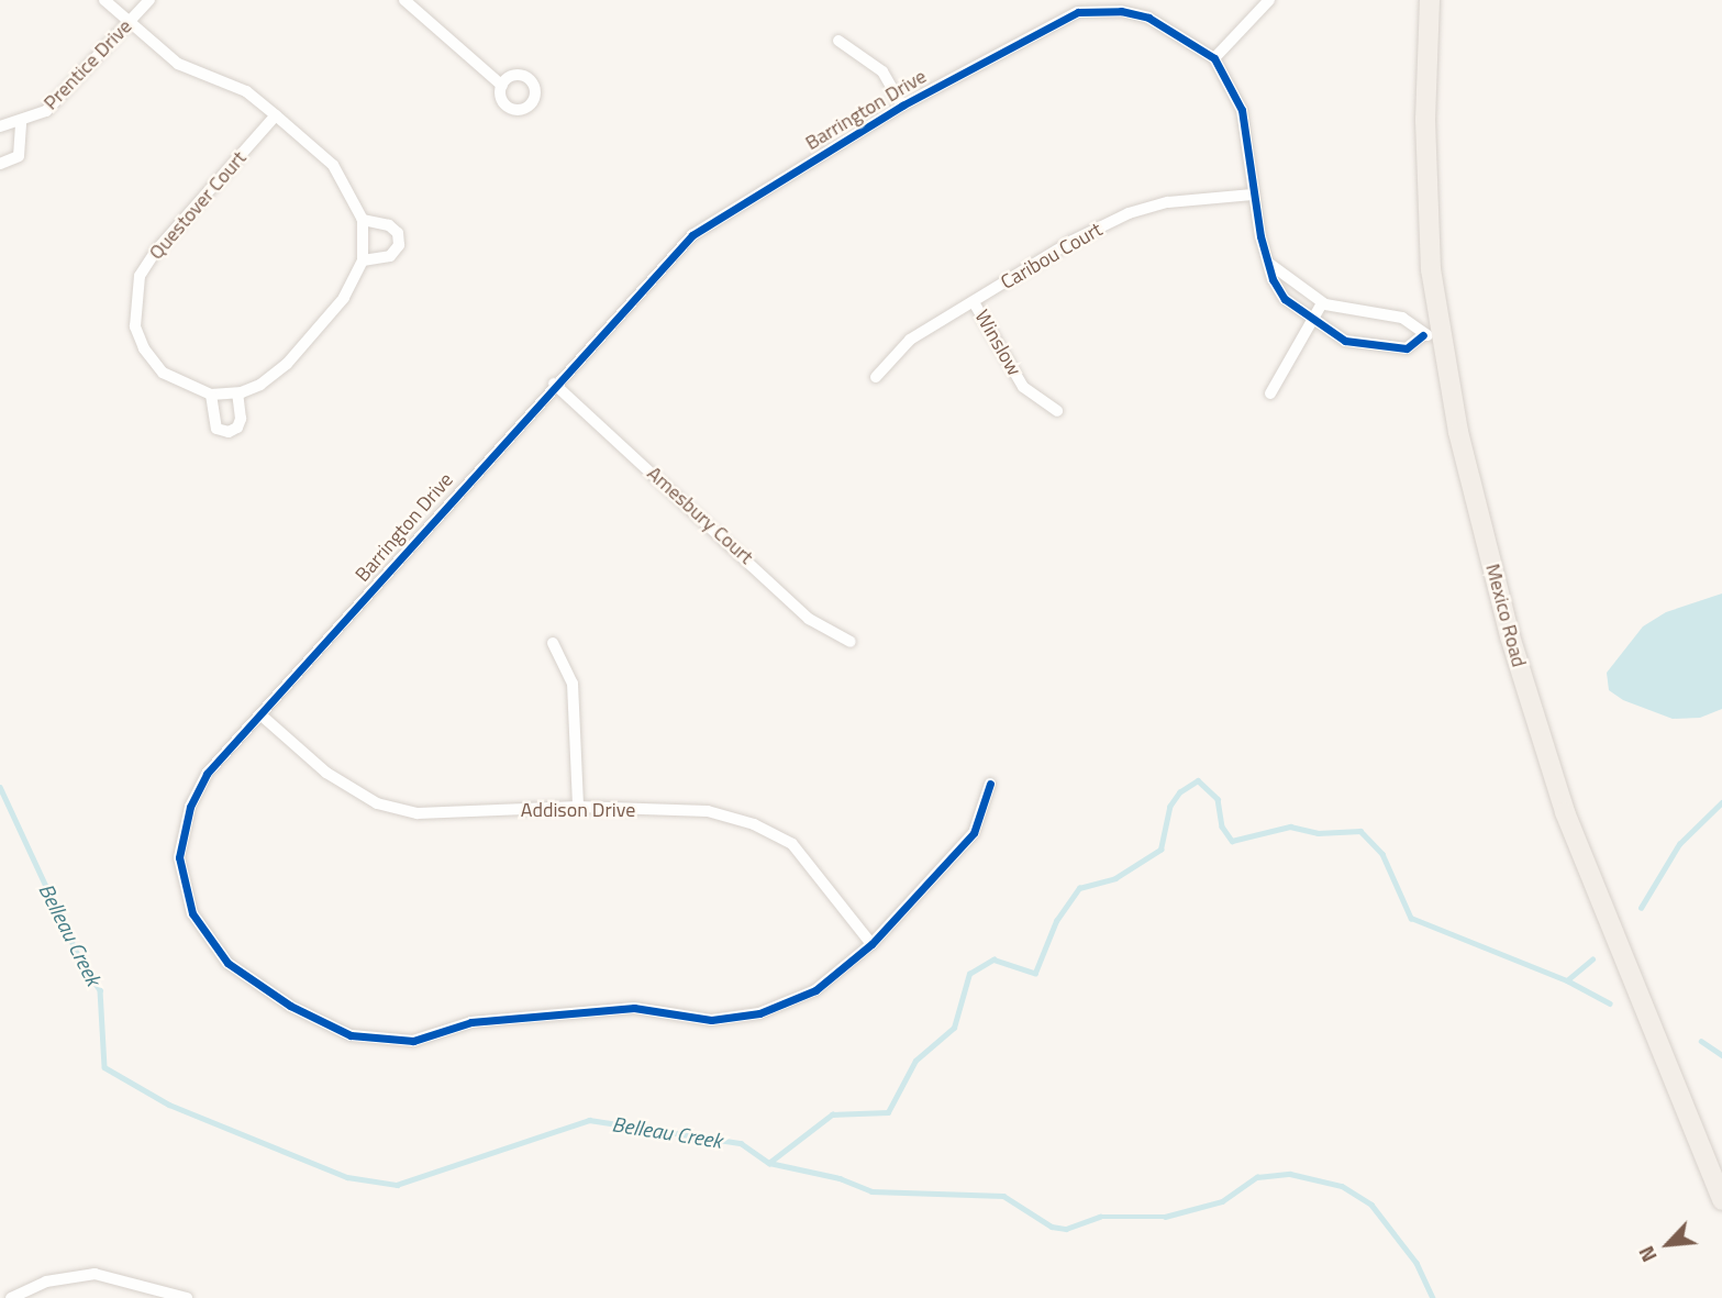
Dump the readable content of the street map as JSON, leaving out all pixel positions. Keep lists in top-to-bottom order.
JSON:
{
  "streets": {
    "main road": ["Mexico Road"],
    "street": [
      "Prentice Drive",
      "Barrington Drive",
      "Questover Court",
      "Caribou Court",
      "Winslow",
      "Amesbury Court",
      "Addison Drive"
    ]
  },
  "crossings": [
    ["Barrington Drive", "Amesbury Court"],
    ["Barrington Drive", "Addison Drive"],
    ["Caribou Court", "Winslow"]
  ],
  "water": ["Belleau Creek"],
  "north": "bottom left"
}
